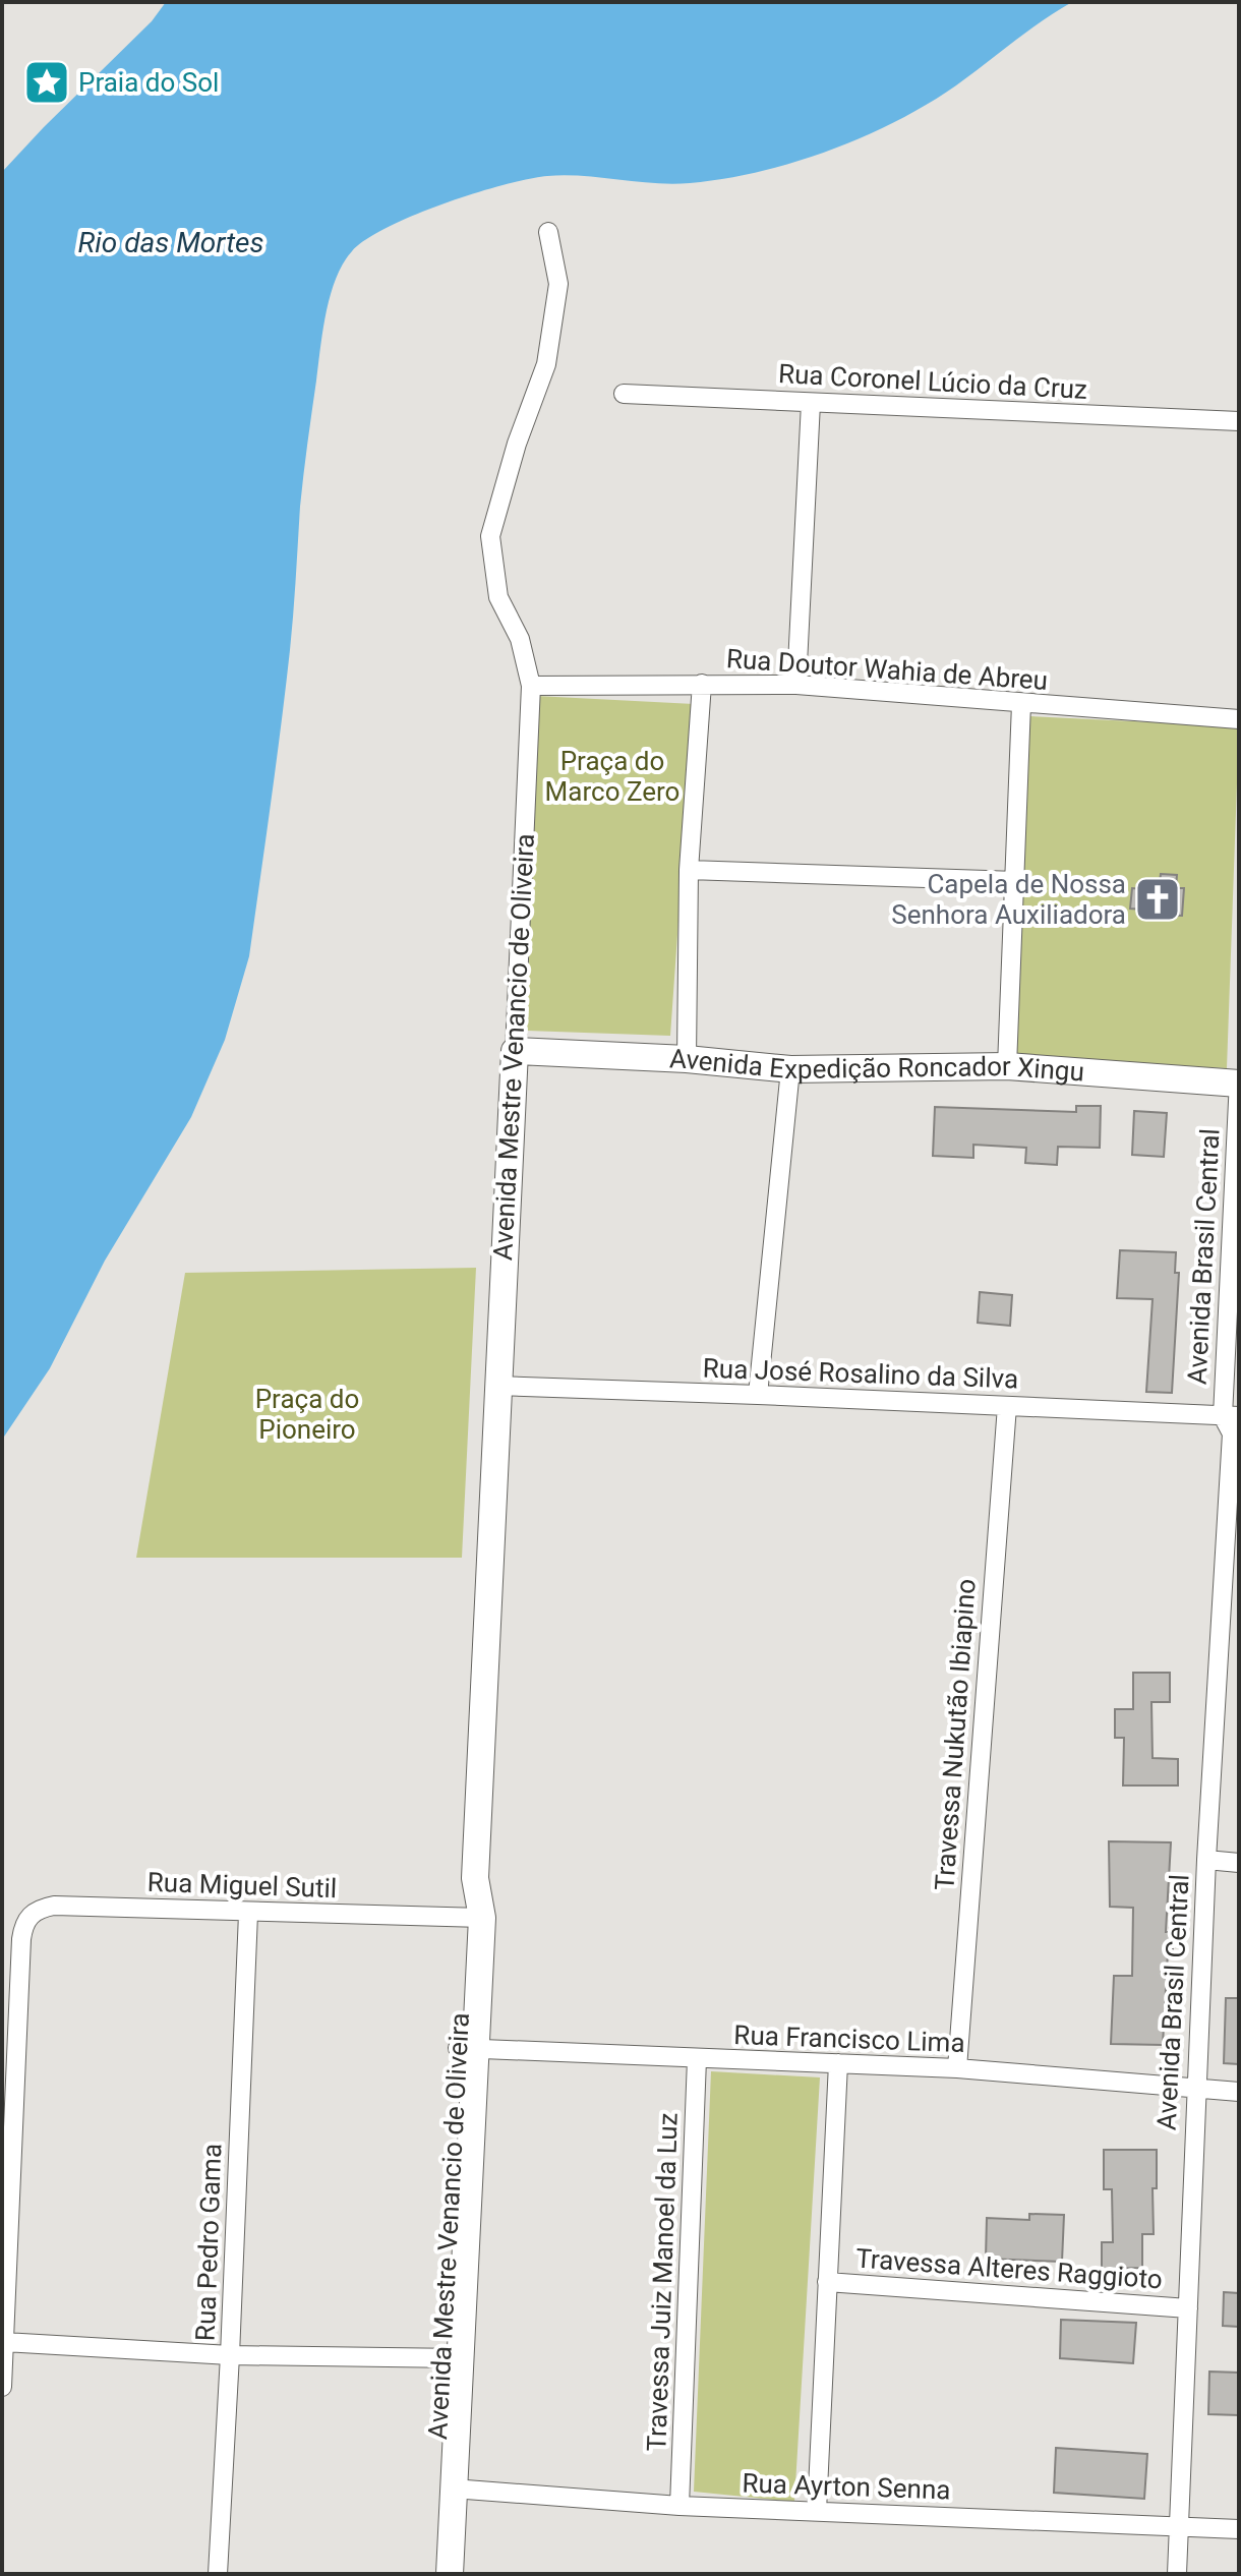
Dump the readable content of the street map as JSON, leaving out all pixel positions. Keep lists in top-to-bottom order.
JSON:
{
  "streets": {
    "street": [
      "Rua Coronel Lúcio da Cruz",
      "Rua Doutor Wahia de Abreu",
      "Avenida Mestre Venancio de Oliveira",
      "Avenida Expedição Roncador Xingu",
      "Avenida Brasil Central",
      "Rua José Rosalino da Silva",
      "Travessa Nukutão Ibiapino",
      "Rua Miguel Sutil",
      "Rua Francisco Lima",
      "Rua Pedro Gama",
      "Travessa Alteres Raggioto",
      "Travessa Juiz Manoel da Luz",
      "Rua Ayrton Senna"
    ]
  },
  "crossings": [
    ["Rua Doutor Wahia de Abreu", "Avenida Mestre Venancio de Oliveira"],
    ["Avenida Mestre Venancio de Oliveira", "Avenida Expedição Roncador Xingu"],
    ["Avenida Mestre Venancio de Oliveira", "Rua José Rosalino da Silva"],
    ["Avenida Mestre Venancio de Oliveira", "Rua Miguel Sutil"],
    ["Avenida Mestre Venancio de Oliveira", "Rua Francisco Lima"],
    ["Avenida Mestre Venancio de Oliveira", "Rua Ayrton Senna"],
    ["Avenida Expedição Roncador Xingu", "Avenida Brasil Central"],
    ["Avenida Brasil Central", "Rua José Rosalino da Silva"],
    ["Avenida Brasil Central", "Rua Francisco Lima"],
    ["Avenida Brasil Central", "Travessa Alteres Raggioto"],
    ["Avenida Brasil Central", "Rua Ayrton Senna"],
    ["Rua José Rosalino da Silva", "Travessa Nukutão Ibiapino"],
    ["Travessa Nukutão Ibiapino", "Rua Francisco Lima"],
    ["Rua Miguel Sutil", "Rua Pedro Gama"],
    ["Rua Francisco Lima", "Travessa Juiz Manoel da Luz"],
    ["Travessa Juiz Manoel da Luz", "Rua Ayrton Senna"]
  ],
  "water": ["Rio das Mortes"],
  "parks": ["Praça do Marco Zero", "Praça do Pioneiro"],
  "places": {
    "place": ["Praia do Sol"],
    "church": ["Capela de Nossa Senhora Auxiliadora"]
  }
}
